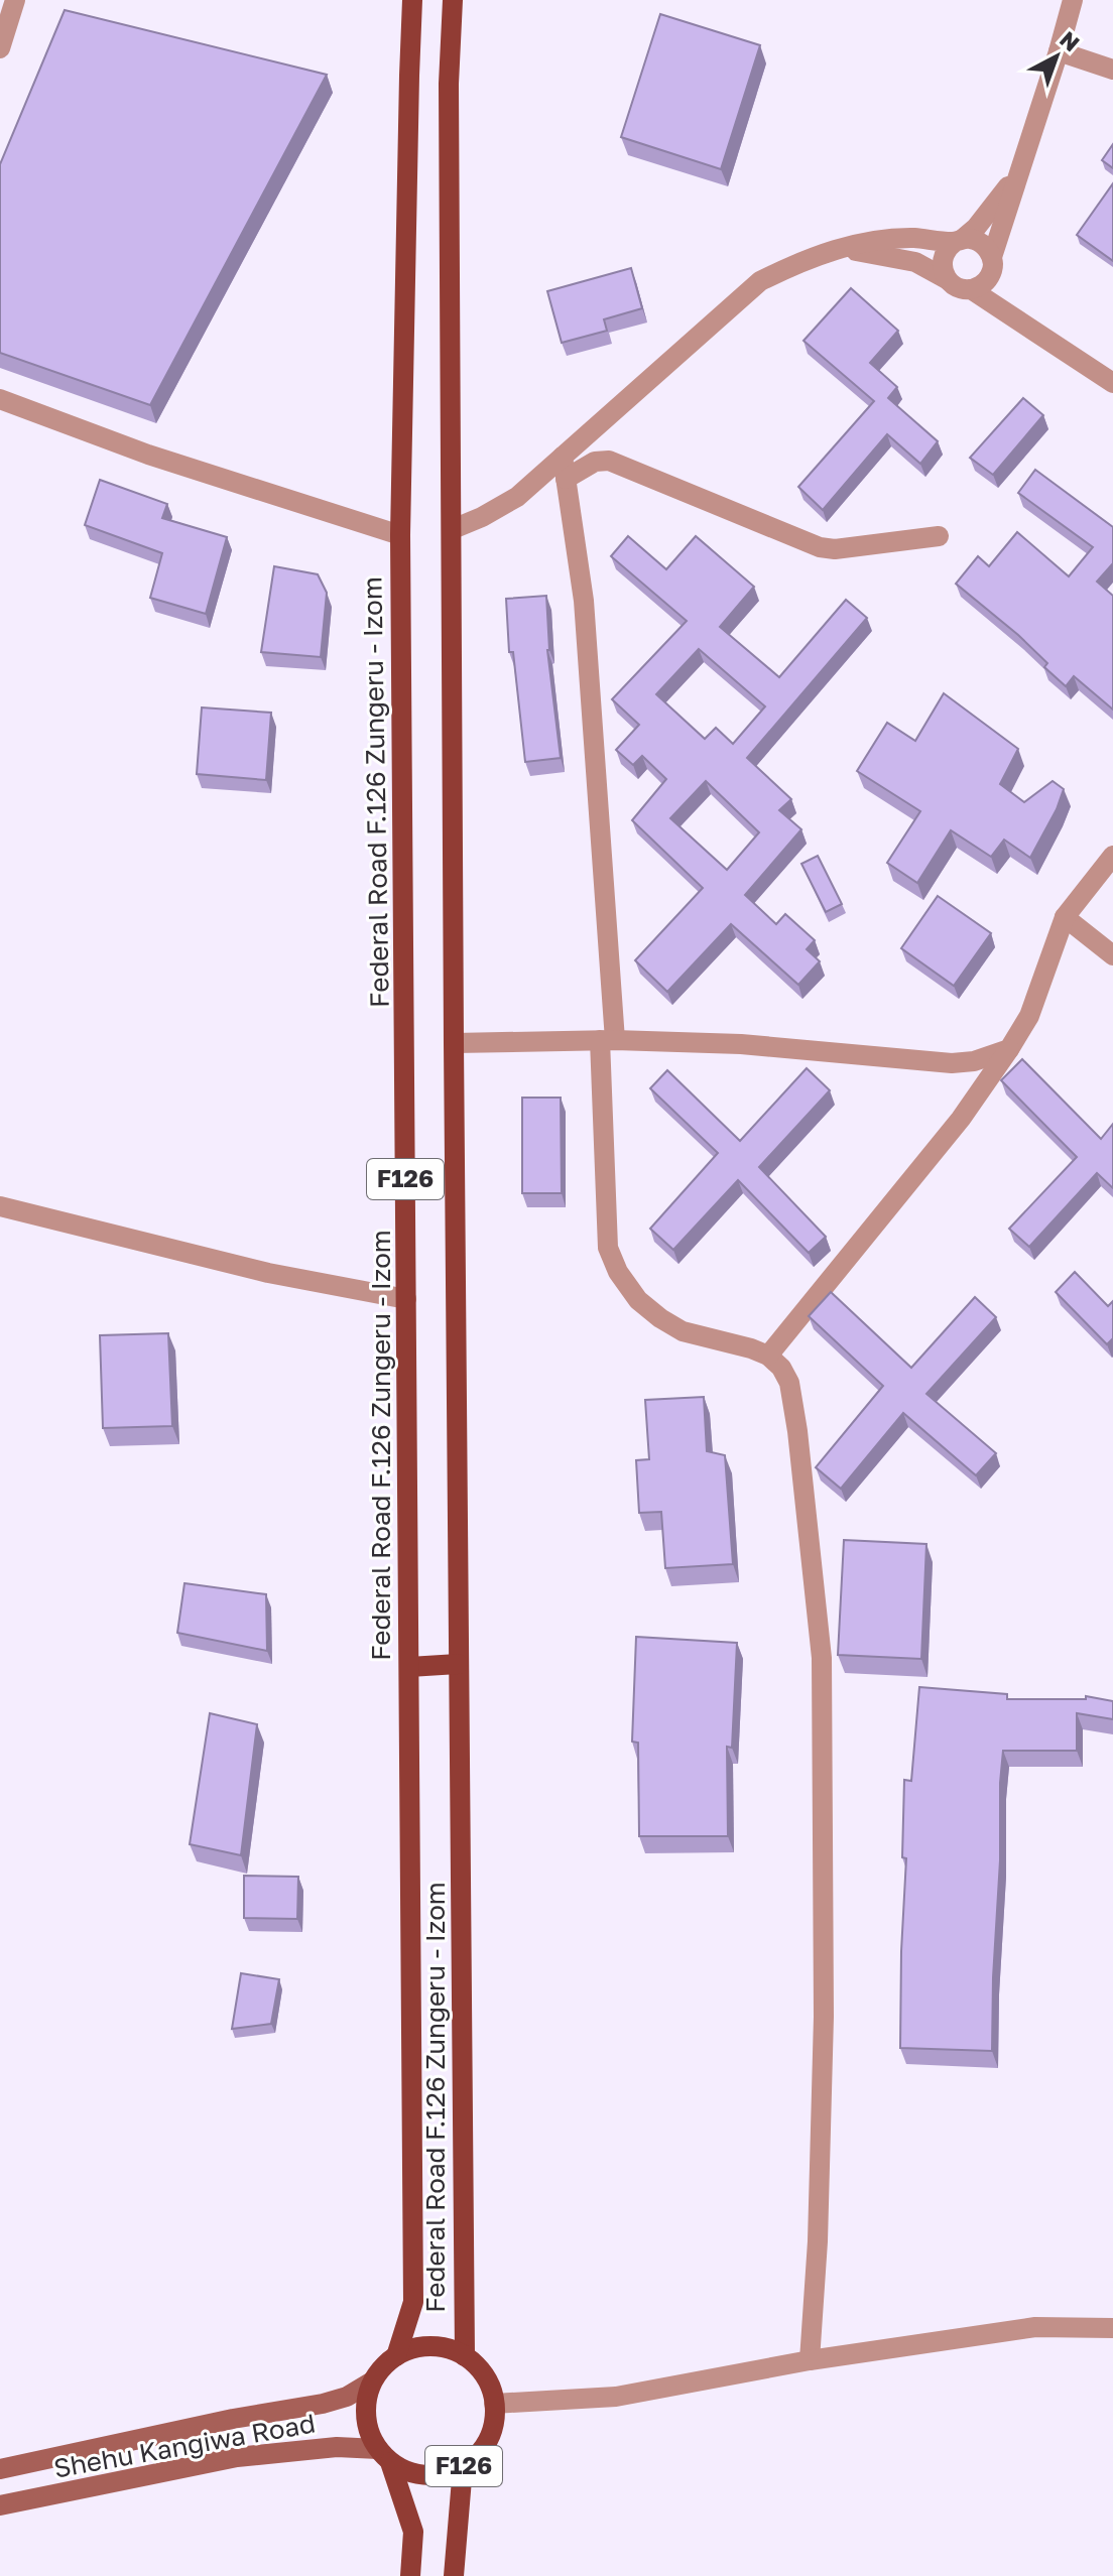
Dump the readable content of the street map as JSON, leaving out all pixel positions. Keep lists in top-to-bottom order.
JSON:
{
  "streets": {
    "main road": ["Federal Road F.126 Zungeru - Izom", "F126", "Shehu Kangiwa Road"]
  },
  "crossings": [
    ["Federal Road F.126 Zungeru - Izom", "F126"],
    ["Federal Road F.126 Zungeru - Izom", "Shehu Kangiwa Road"],
    ["F126", "Shehu Kangiwa Road"]
  ],
  "north": "top right"
}
